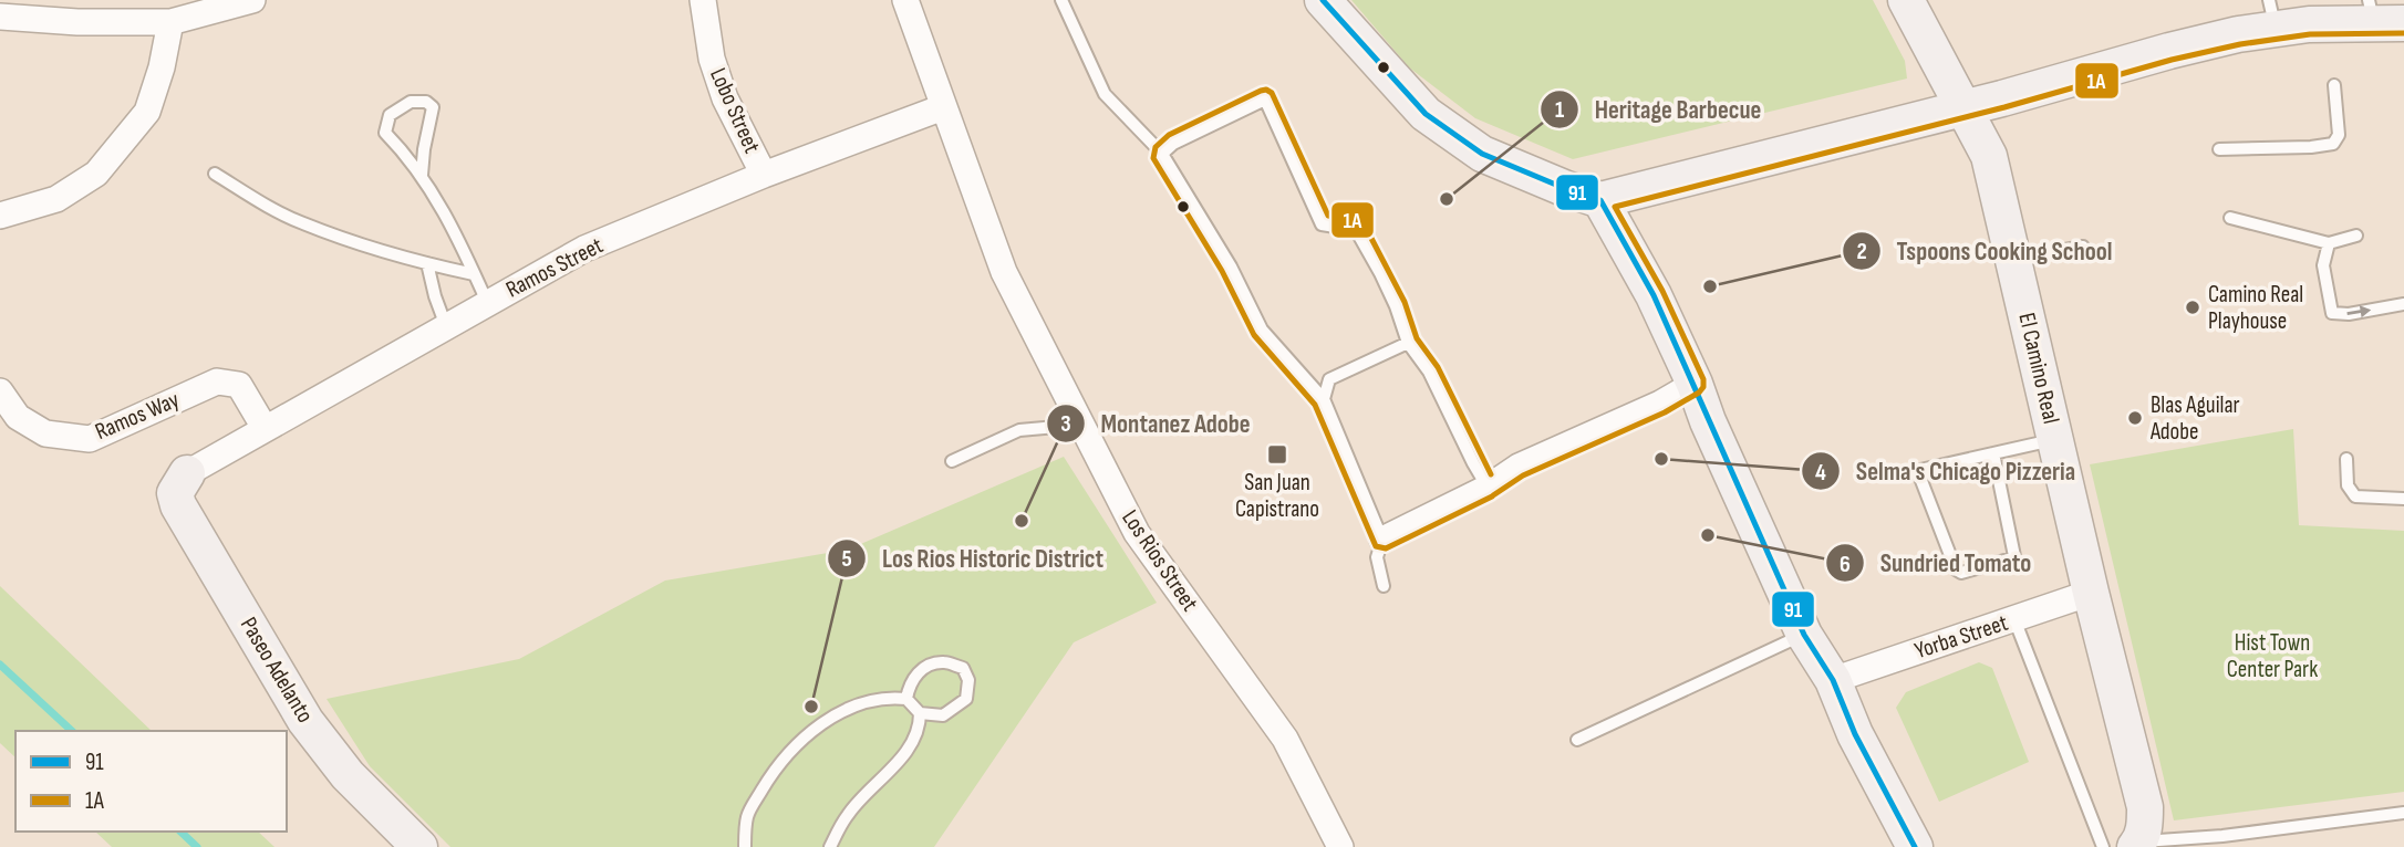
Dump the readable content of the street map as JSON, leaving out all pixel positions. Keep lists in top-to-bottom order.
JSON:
{
  "streets": {
    "main road": ["El Camino Real", "Paseo Adelanto"],
    "street": [
      "Lobo Street",
      "Ramos Street",
      "Ramos Way",
      "Los Rios Street",
      "Yorba Street"
    ]
  },
  "crossings": [
    ["Lobo Street", "Ramos Street"],
    ["Ramos Street", "Ramos Way"],
    ["Ramos Street", "Los Rios Street"],
    ["Ramos Street", "Paseo Adelanto"],
    ["El Camino Real", "Yorba Street"]
  ],
  "parks": ["Hist Town Center Park"],
  "places": {
    "other": [
      "Heritage Barbecue",
      "Tspoons Cooking School",
      "Camino Real Playhouse",
      "Blas Aguilar Adobe",
      "Selma's Chicago Pizzeria",
      "Montanez Adobe",
      "Sundried Tomato",
      "Los Rios Historic District"
    ],
    "transit": ["San Juan Capistrano"]
  },
  "lines": ["transit line 91", "transit line 1A"],
  "legend": ["91", "1A"]
}
